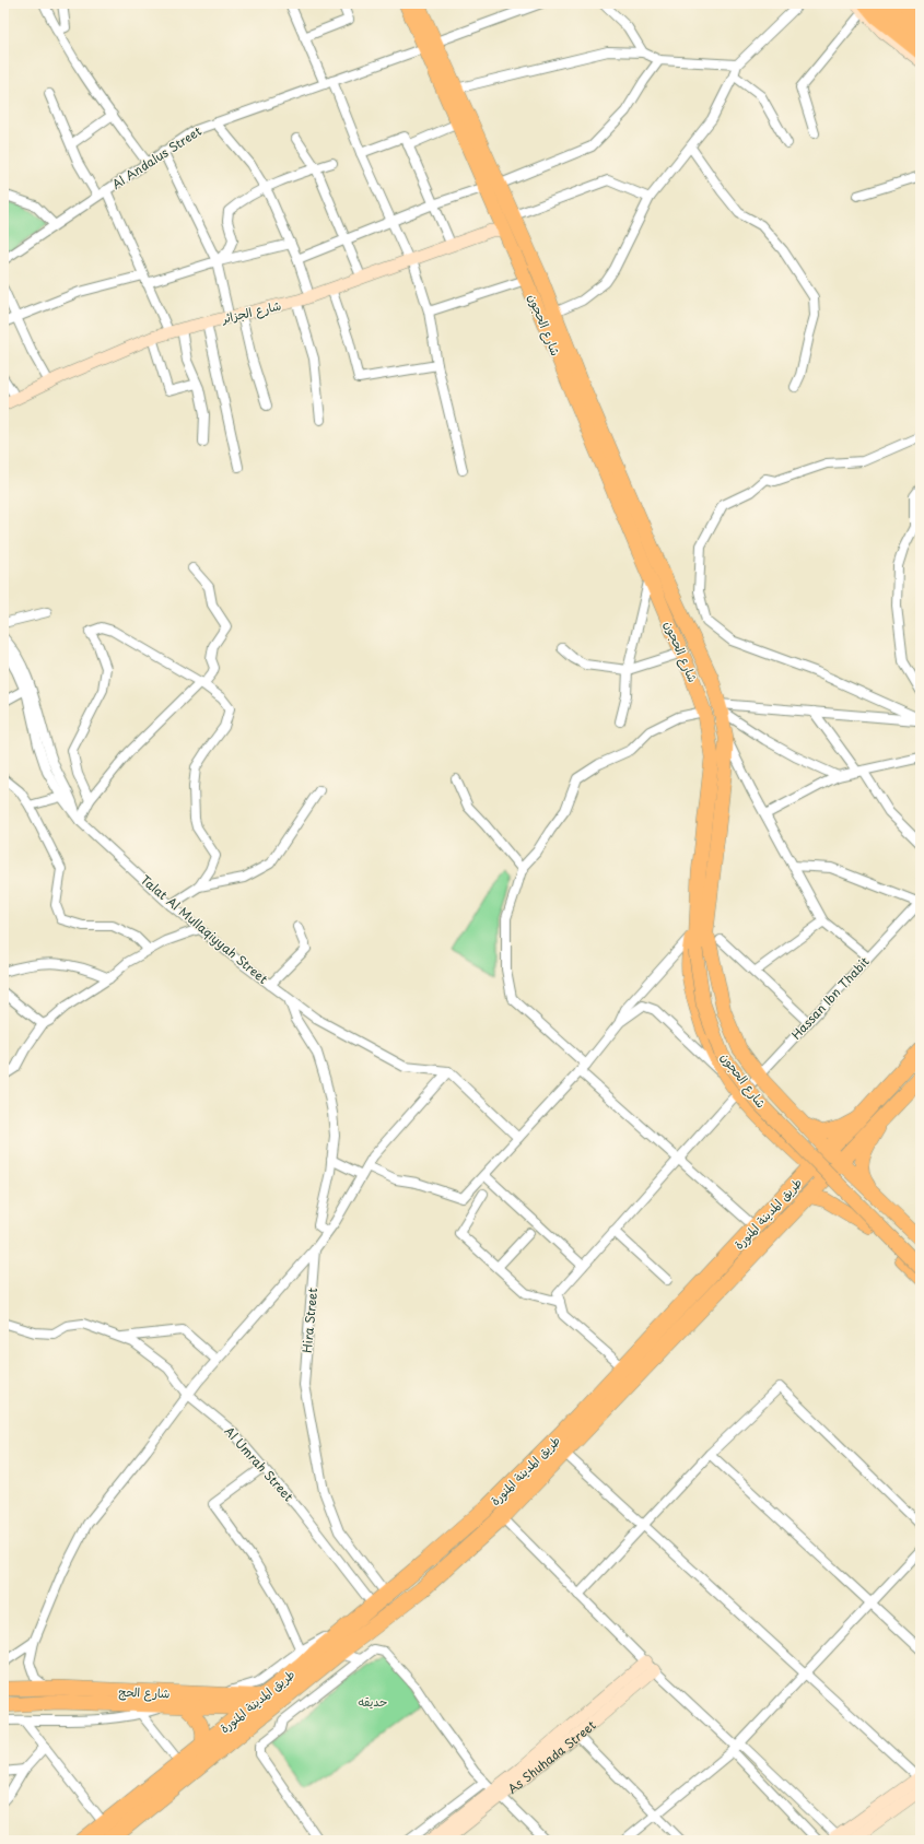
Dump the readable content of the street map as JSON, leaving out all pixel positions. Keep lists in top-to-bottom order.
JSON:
{
  "streets": {
    "highway": ["طريق المدينة المنورة"],
    "main road": ["شارع الحجون", "شارع الحج"],
    "street": [
      "Al Andalus Street",
      "شارع الجزائر",
      "Talat Al Mullaqiyyah Street",
      "Hassan Ibn Thabit",
      "Hira Street",
      "Al Umrah Street",
      "As Shuhada Street"
    ]
  },
  "crossings": [
    ["Al Andalus Street", "شارع الحجون"],
    ["شارع الجزائر", "شارع الحجون"],
    ["Talat Al Mullaqiyyah Street", "Hira Street"],
    ["طريق المدينة المنورة", "Hira Street"],
    ["طريق المدينة المنورة", "Al Umrah Street"],
    ["طريق المدينة المنورة", "شارع الحج"]
  ],
  "parks": ["حديقه"]
}
